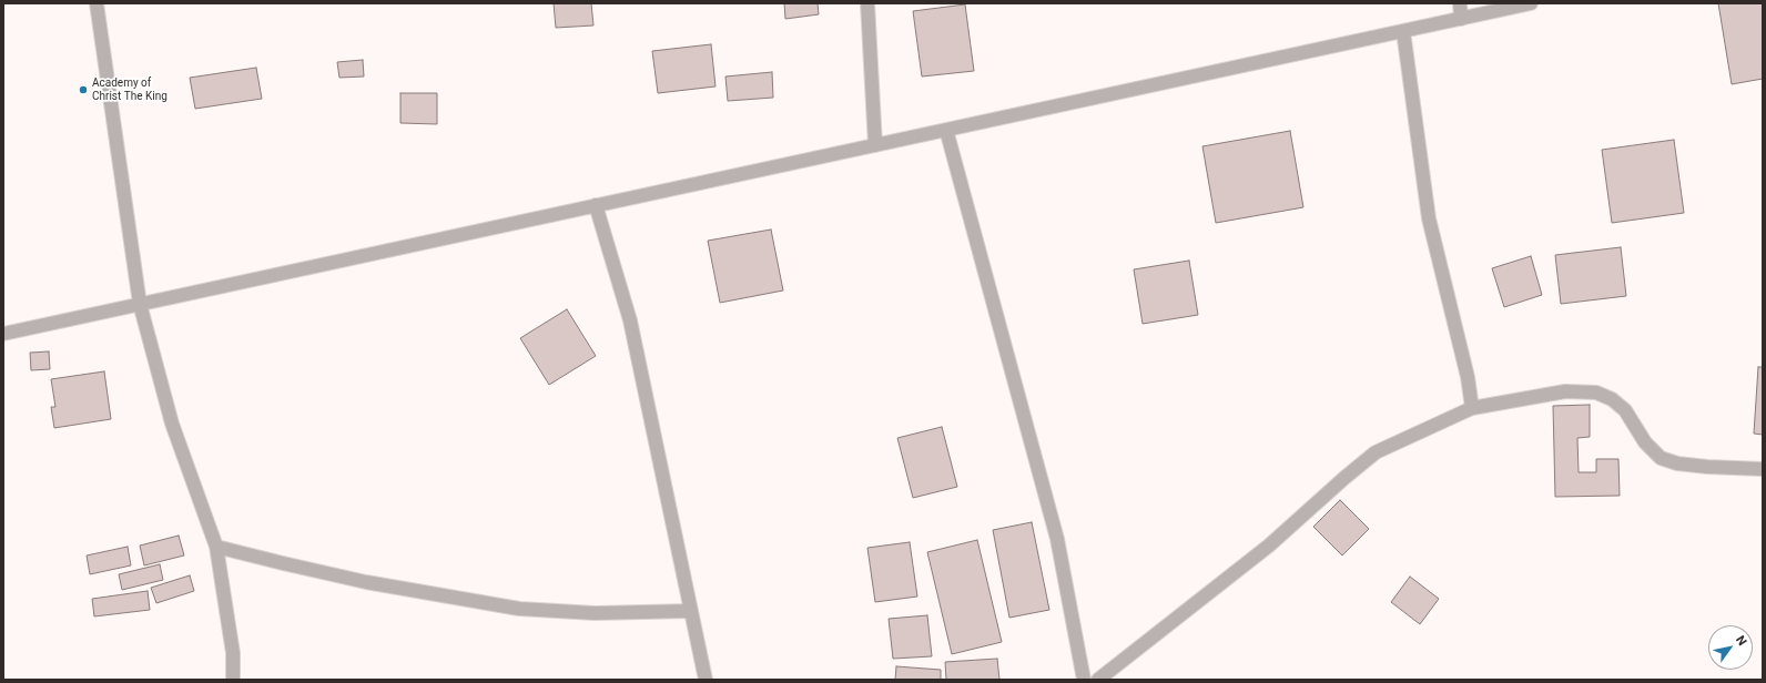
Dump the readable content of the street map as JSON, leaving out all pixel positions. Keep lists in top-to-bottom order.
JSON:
{
  "places": ["Academy of Christ The King"],
  "north": "top right"
}
